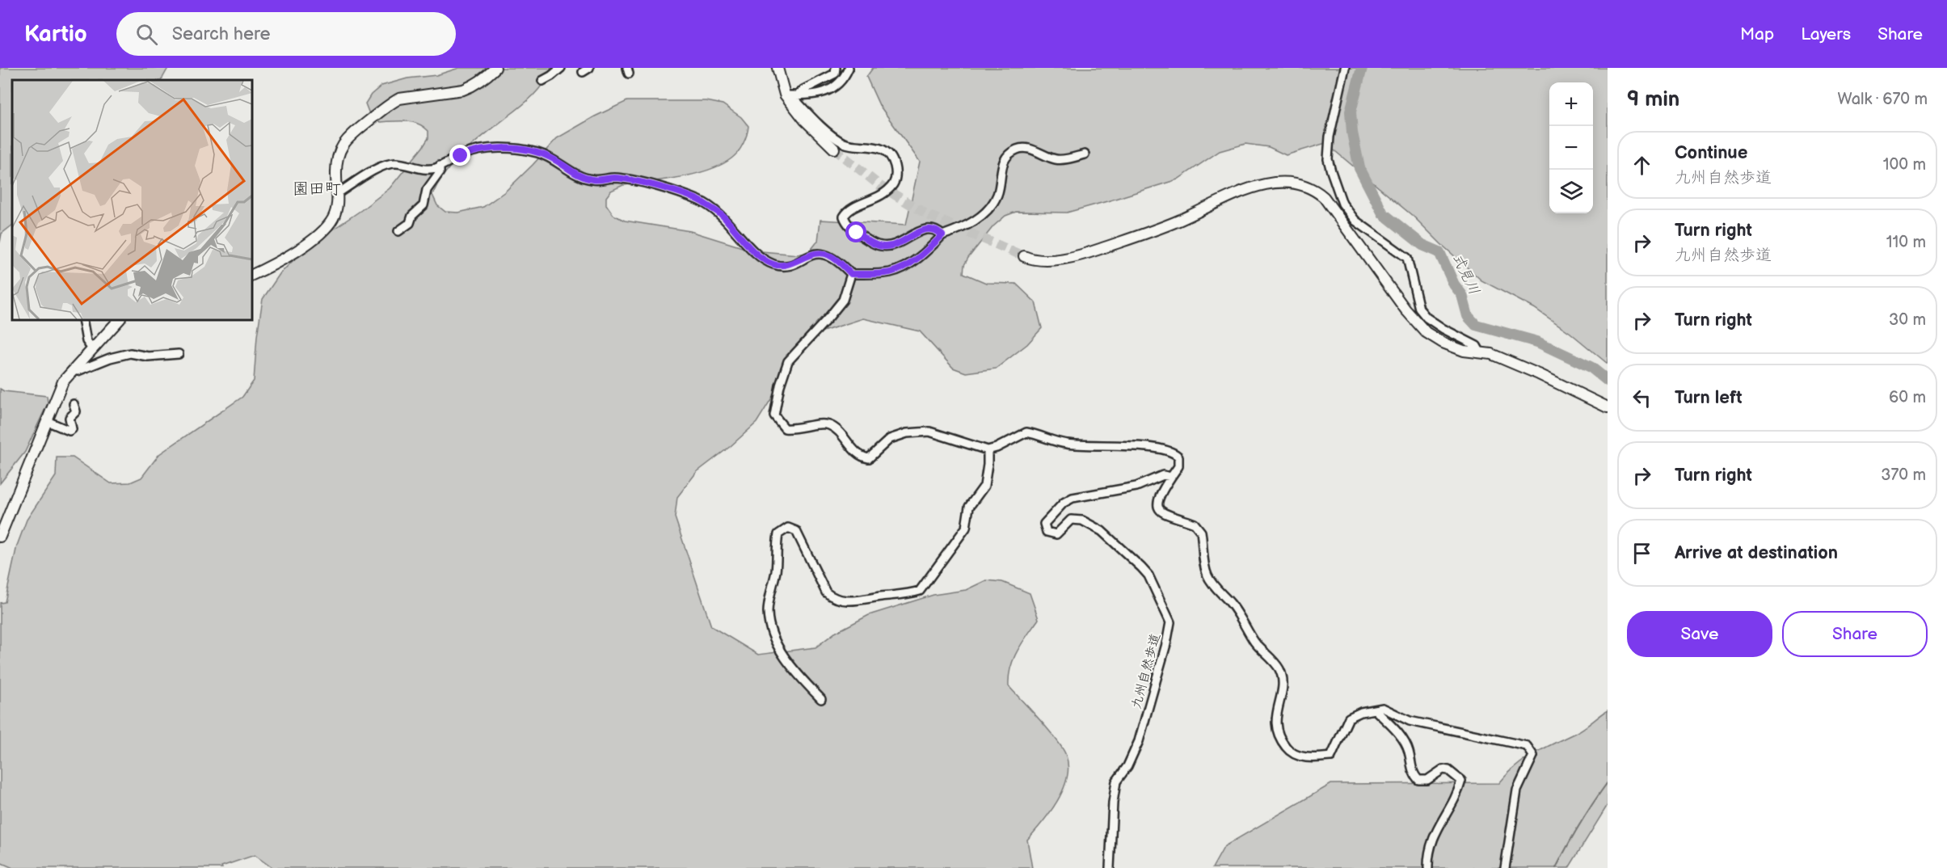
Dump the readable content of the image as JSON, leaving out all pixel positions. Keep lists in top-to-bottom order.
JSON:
{
  "streets": {
    "street": ["九州自然歩道"]
  },
  "districts": ["園田町"],
  "water": ["式見川"],
  "page": {
    "header": "Kartio",
    "search": "Search here",
    "nav": ["Map", "Layers", "Share"],
    "heading": ["9 min", "Walk · 670 m"],
    "map_buttons": ["+", "−"],
    "list": [
      ["Continue", "九州自然歩道", "100 m"],
      ["Turn right", "九州自然歩道", "110 m"],
      ["Turn right", "30 m"],
      ["Turn left", "60 m"],
      ["Turn right", "370 m"],
      "Arrive at destination"
    ],
    "buttons": ["Save", "Share"]
  }
}
